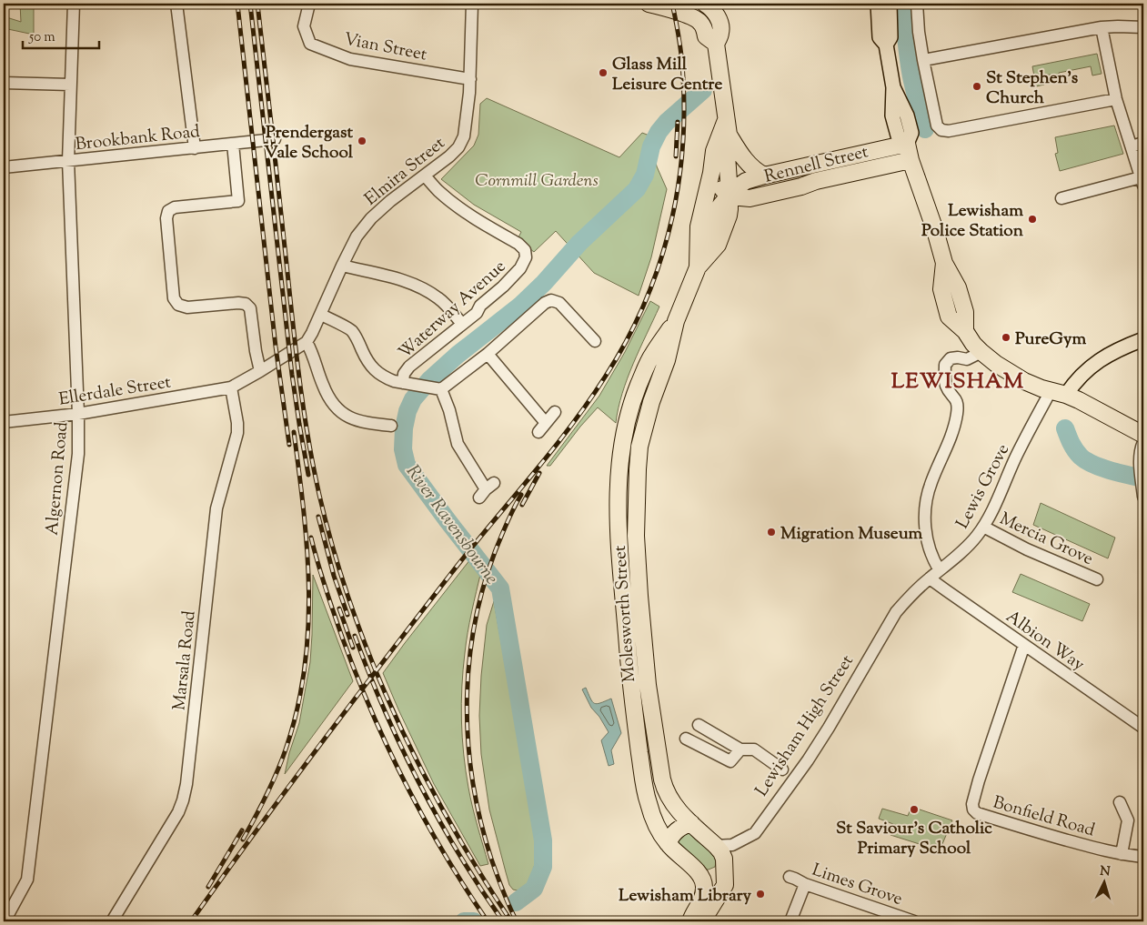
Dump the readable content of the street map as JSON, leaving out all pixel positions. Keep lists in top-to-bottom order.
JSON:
{
  "streets": {
    "highway": ["Rennell Street", "Molesworth Street"],
    "street": [
      "Vian Street",
      "Brookbank Road",
      "Elmira Street",
      "Waterway Avenue",
      "Ellerdale Street",
      "Algernon Road",
      "Lewis Grove",
      "Mercia Grove",
      "Albion Way",
      "Marsala Road",
      "Lewisham High Street",
      "Bonfield Road",
      "Limes Grove"
    ]
  },
  "crossings": [
    ["Vian Street", "Elmira Street"],
    ["Brookbank Road", "Algernon Road"],
    ["Rennell Street", "Molesworth Street"],
    ["Elmira Street", "Waterway Avenue"],
    ["Ellerdale Street", "Algernon Road"],
    ["Ellerdale Street", "Marsala Road"],
    ["Lewis Grove", "Mercia Grove"],
    ["Lewis Grove", "Albion Way"],
    ["Lewis Grove", "Lewisham High Street"],
    ["Molesworth Street", "Lewisham High Street"],
    ["Albion Way", "Bonfield Road"]
  ],
  "districts": ["LEWISHAM"],
  "water": ["River Ravensbourne"],
  "parks": ["Cornmill Gardens"],
  "places": [
    "Glass Mill Leisure Centre",
    "St Stephen's Church",
    "Prendergast Vale School",
    "Lewisham Police Station",
    "PureGym",
    "Migration Museum",
    "St Saviour's Catholic Primary School",
    "Lewisham Library"
  ],
  "scale_bar": "50 m",
  "north": "top"
}
